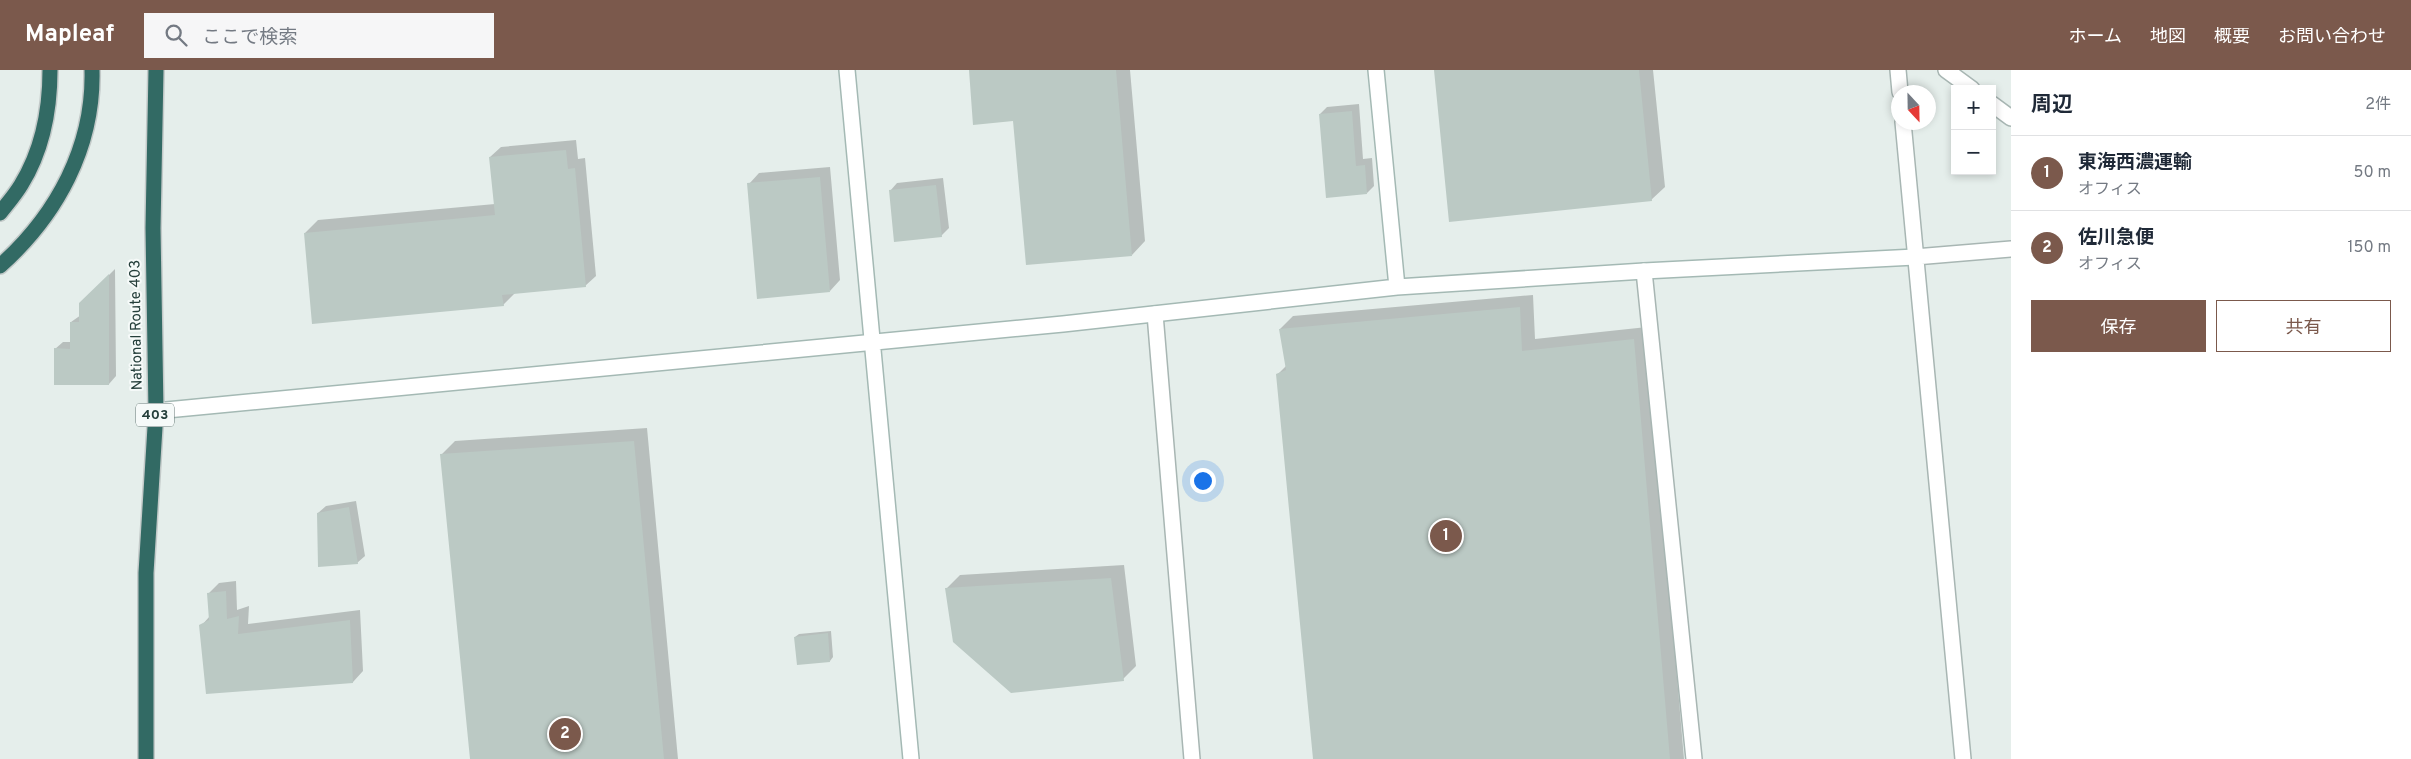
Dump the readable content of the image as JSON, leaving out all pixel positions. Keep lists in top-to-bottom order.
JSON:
{
  "streets": {
    "highway": ["National Route 403", "403"]
  },
  "north": "bottom",
  "page": {
    "header": "Mapleaf",
    "search": "ここで検索",
    "nav": [
      "ホーム",
      "地図",
      "概要",
      "お問い合わせ"
    ],
    "heading": ["周辺", "2件"],
    "map_buttons": ["+", "−"],
    "list": [
      {
        "mark": "1",
        "name": "東海西濃運輸",
        "note": "オフィス",
        "value": "50 m"
      },
      {
        "mark": "2",
        "name": "佐川急便",
        "note": "オフィス",
        "value": "150 m"
      }
    ],
    "buttons": ["保存", "共有"],
    "pins": ["1", "2"]
  }
}
